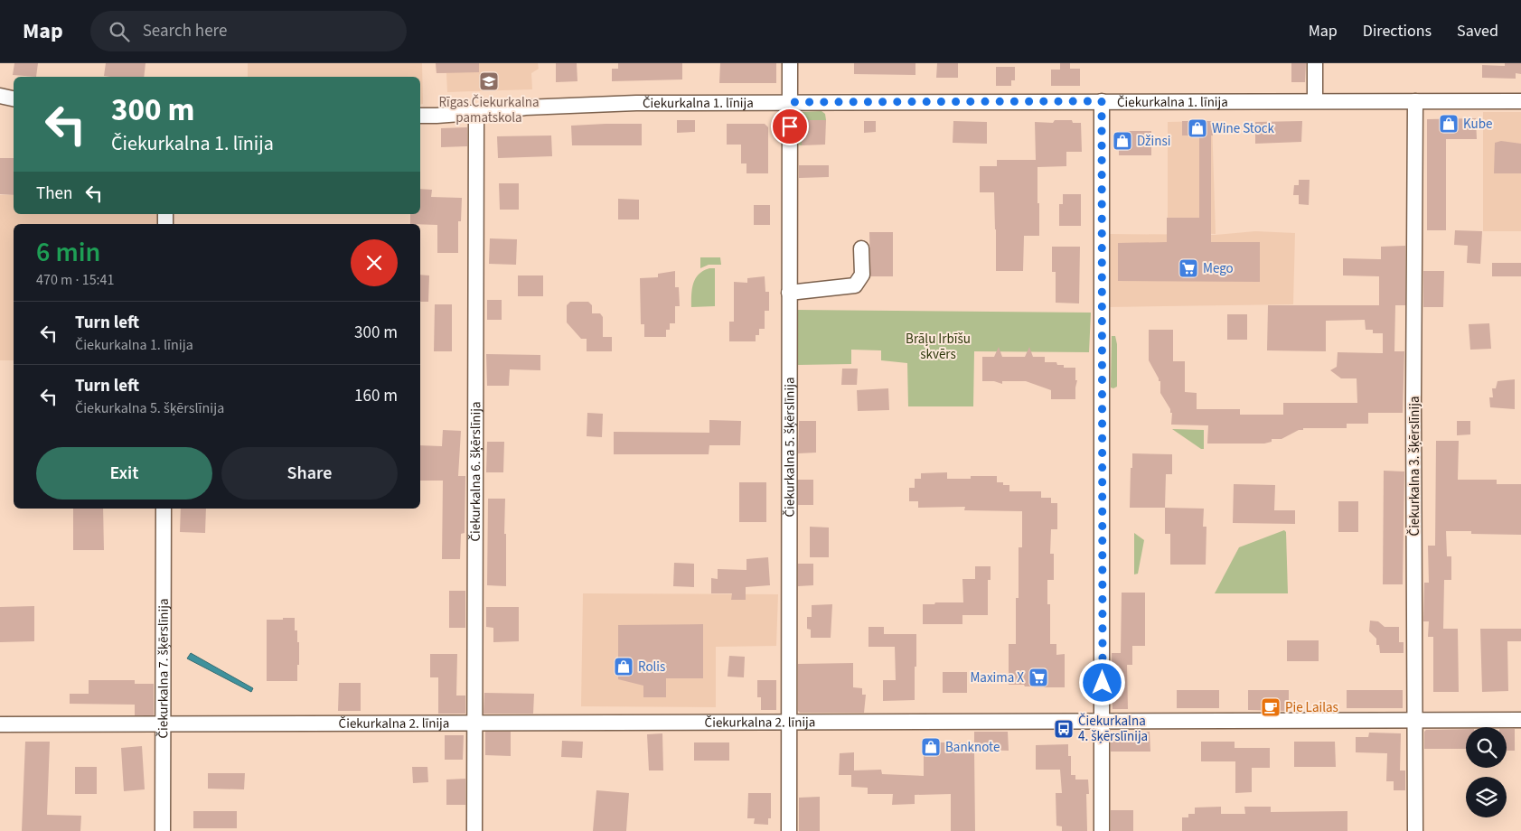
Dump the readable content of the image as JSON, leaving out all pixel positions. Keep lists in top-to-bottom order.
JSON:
{
  "streets": {
    "street": [
      "Čiekurkalna 1. līnija",
      "Čiekurkalna 5. šķērslīnija",
      "Čiekurkalna 3. šķērslīnija",
      "Čiekurkalna 6. šķērslīnija",
      "Čiekurkalna 7. šķērslīnija",
      "Čiekurkalna 2. līnija"
    ]
  },
  "crossings": [
    ["Čiekurkalna 1. līnija", "Čiekurkalna 5. šķērslīnija"],
    ["Čiekurkalna 1. līnija", "Čiekurkalna 3. šķērslīnija"],
    ["Čiekurkalna 1. līnija", "Čiekurkalna 6. šķērslīnija"],
    ["Čiekurkalna 5. šķērslīnija", "Čiekurkalna 2. līnija"],
    ["Čiekurkalna 3. šķērslīnija", "Čiekurkalna 2. līnija"],
    ["Čiekurkalna 6. šķērslīnija", "Čiekurkalna 2. līnija"],
    ["Čiekurkalna 7. šķērslīnija", "Čiekurkalna 2. līnija"]
  ],
  "parks": ["Brāļu Irbīšu skvērs"],
  "places": {
    "school or university": ["Rīgas Čiekurkalna pamatskola"],
    "shop": [
      "Kube",
      "Wine Stock",
      "Džinsi",
      "Rolis",
      "Banknote"
    ],
    "supermarket": ["Mego", "Maxima X"],
    "cafe": ["Pie Lailas"],
    "bus stop": ["Čiekurkalna 4. šķērslīnija"]
  },
  "page": {
    "header": "Map",
    "search": "Search here",
    "nav": ["Map", "Directions", "Saved"],
    "turn": ["300 m", "Čiekurkalna 1. līnija"],
    "then": "Then",
    "heading": ["6 min", "470 m · 15:41"],
    "list": [
      {
        "name": "Turn left",
        "note": "Čiekurkalna 1. līnija",
        "value": "300 m"
      },
      {
        "name": "Turn left",
        "note": "Čiekurkalna 5. šķērslīnija",
        "value": "160 m"
      }
    ],
    "buttons": ["Exit", "Share"]
  }
}
